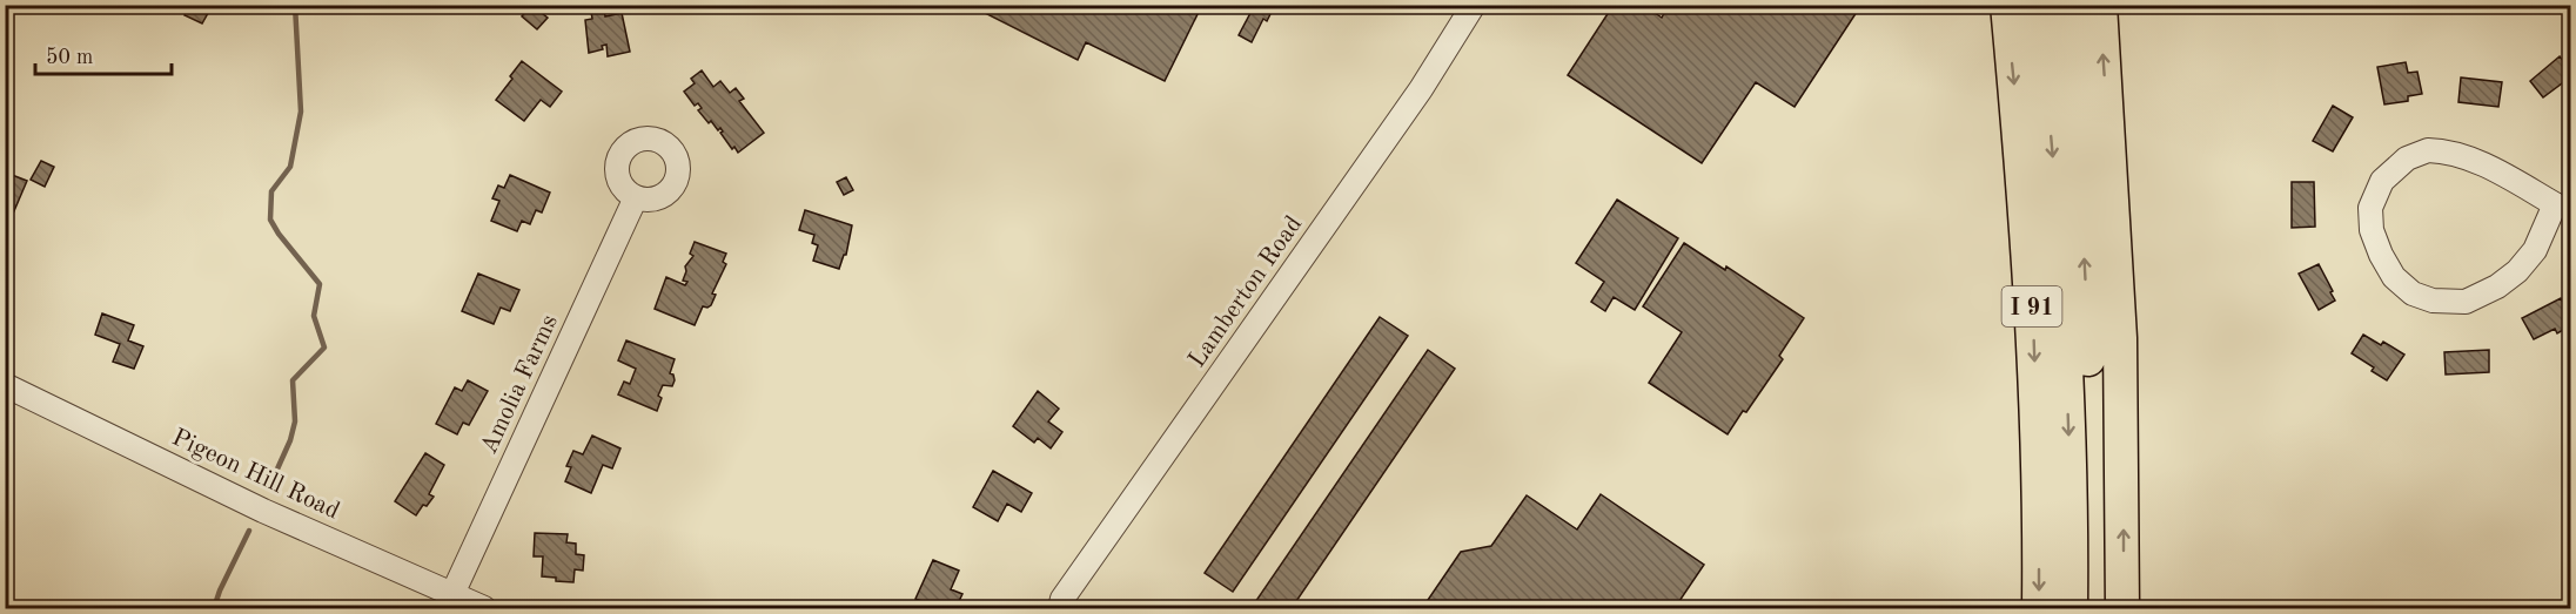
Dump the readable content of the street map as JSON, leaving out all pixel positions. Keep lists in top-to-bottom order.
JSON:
{
  "streets": {
    "highway": ["I 91"],
    "street": ["Lamberton Road", "Amolia Farms", "Pigeon Hill Road"]
  },
  "crossings": [
    ["Amolia Farms", "Pigeon Hill Road"]
  ],
  "scale_bar": "50 m"
}
